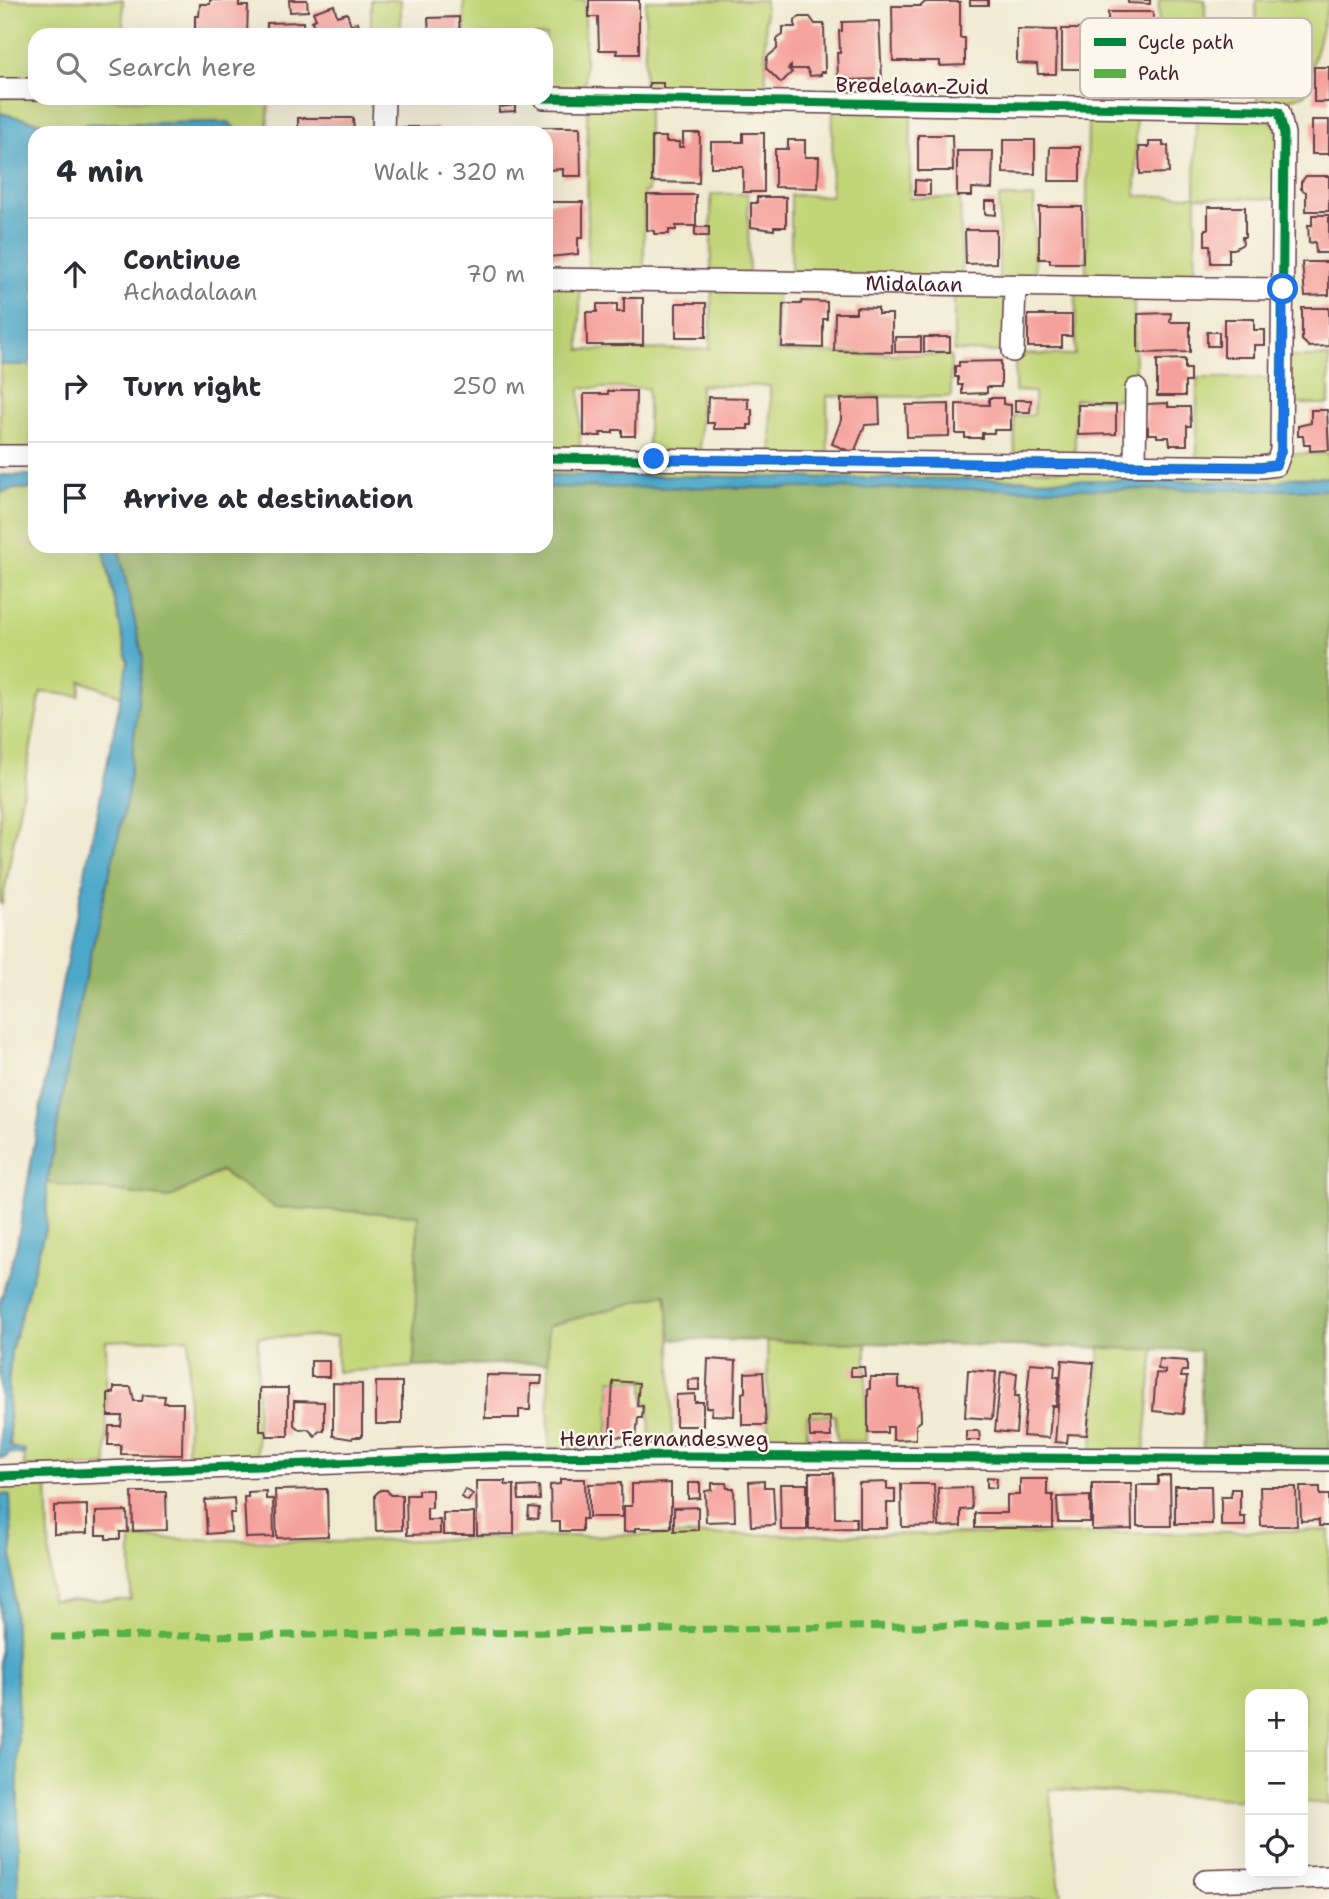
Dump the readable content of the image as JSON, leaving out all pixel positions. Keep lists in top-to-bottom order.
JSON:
{
  "streets": {
    "street": ["Bredelaan-Zuid", "Midalaan", "Henri Fernandesweg"]
  },
  "crossings": [
    ["Bredelaan-Zuid", "Midalaan"]
  ],
  "legend": ["Cycle path", "Path"],
  "page": {
    "search": "Search here",
    "heading": ["4 min", "Walk · 320 m"],
    "list": [
      ["Continue", "Achadalaan", "70 m"],
      ["Turn right", "250 m"],
      "Arrive at destination"
    ],
    "map_buttons": ["+", "−"]
  }
}
